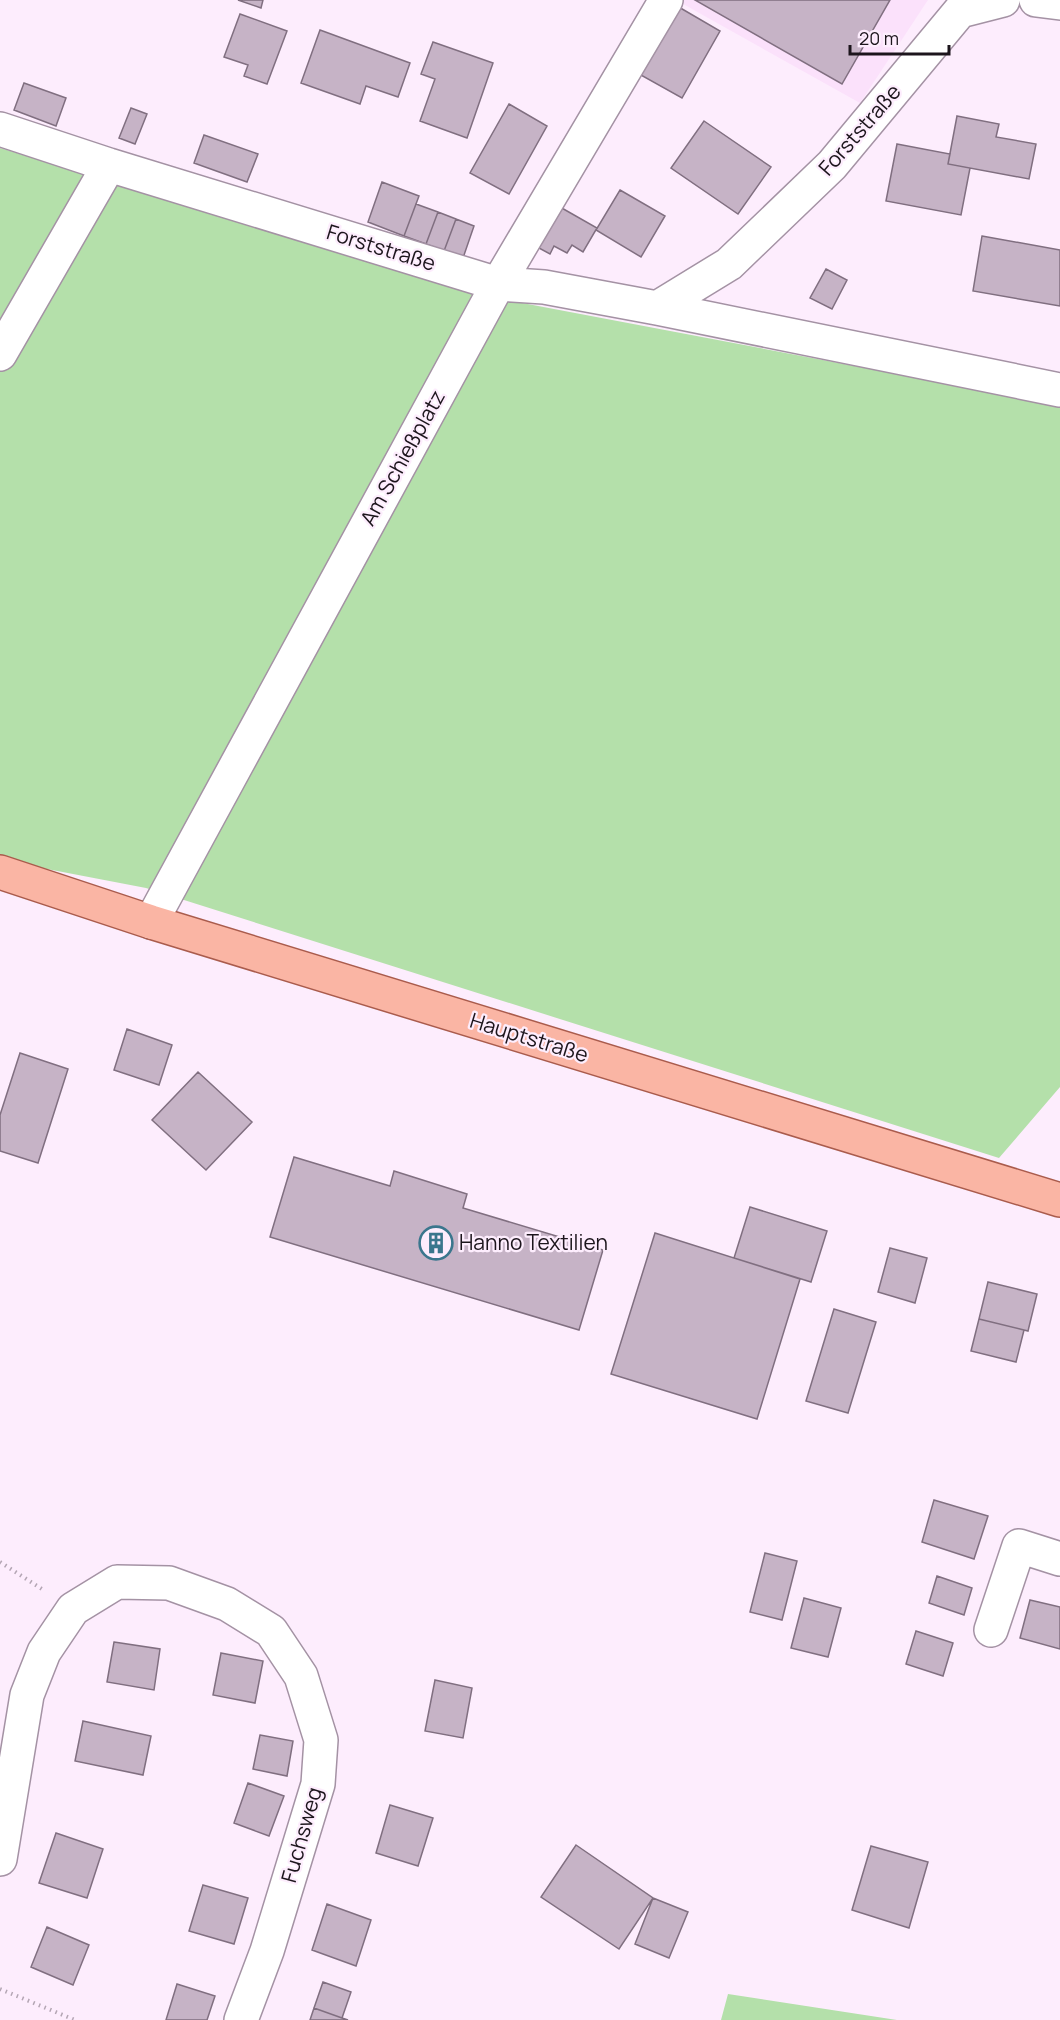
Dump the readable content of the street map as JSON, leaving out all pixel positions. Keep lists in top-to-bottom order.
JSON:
{
  "streets": {
    "main road": ["Hauptstraße"],
    "street": ["Forststraße", "Am Schießplatz", "Fuchsweg"]
  },
  "crossings": [
    ["Forststraße", "Am Schießplatz"],
    ["Am Schießplatz", "Hauptstraße"]
  ],
  "places": {
    "building": ["Hanno Textilien"]
  },
  "scale_bar": "20 m"
}
